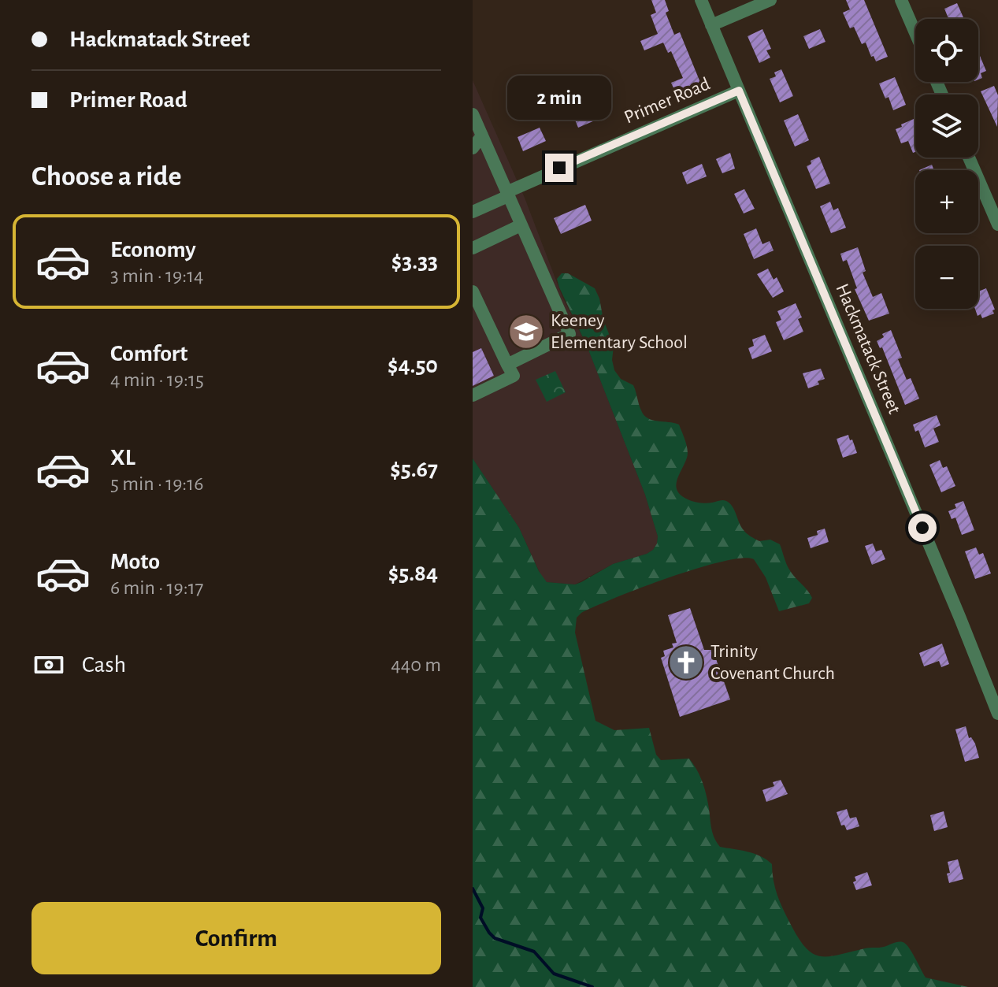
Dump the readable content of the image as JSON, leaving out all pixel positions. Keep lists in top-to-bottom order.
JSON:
{
  "streets": {
    "street": ["Primer Road", "Hackmatack Street"]
  },
  "crossings": [
    ["Primer Road", "Hackmatack Street"]
  ],
  "places": {
    "school or university": ["Keeney Elementary School"],
    "church": ["Trinity Covenant Church"]
  },
  "page": {
    "banner": ["Hackmatack Street", "Primer Road"],
    "map_buttons": ["+", "−"],
    "bubble": "2 min",
    "heading": "Choose a ride",
    "list": [
      {
        "name": "Economy",
        "note": "3 min · 19:14",
        "value": "$3.33"
      },
      {
        "name": "Comfort",
        "note": "4 min · 19:15",
        "value": "$4.50"
      },
      {
        "name": "XL",
        "note": "5 min · 19:16",
        "value": "$5.67"
      },
      {
        "name": "Moto",
        "note": "6 min · 19:17",
        "value": "$5.84"
      }
    ],
    "pay": ["Cash", "440 m"],
    "buttons": "Confirm"
  }
}
